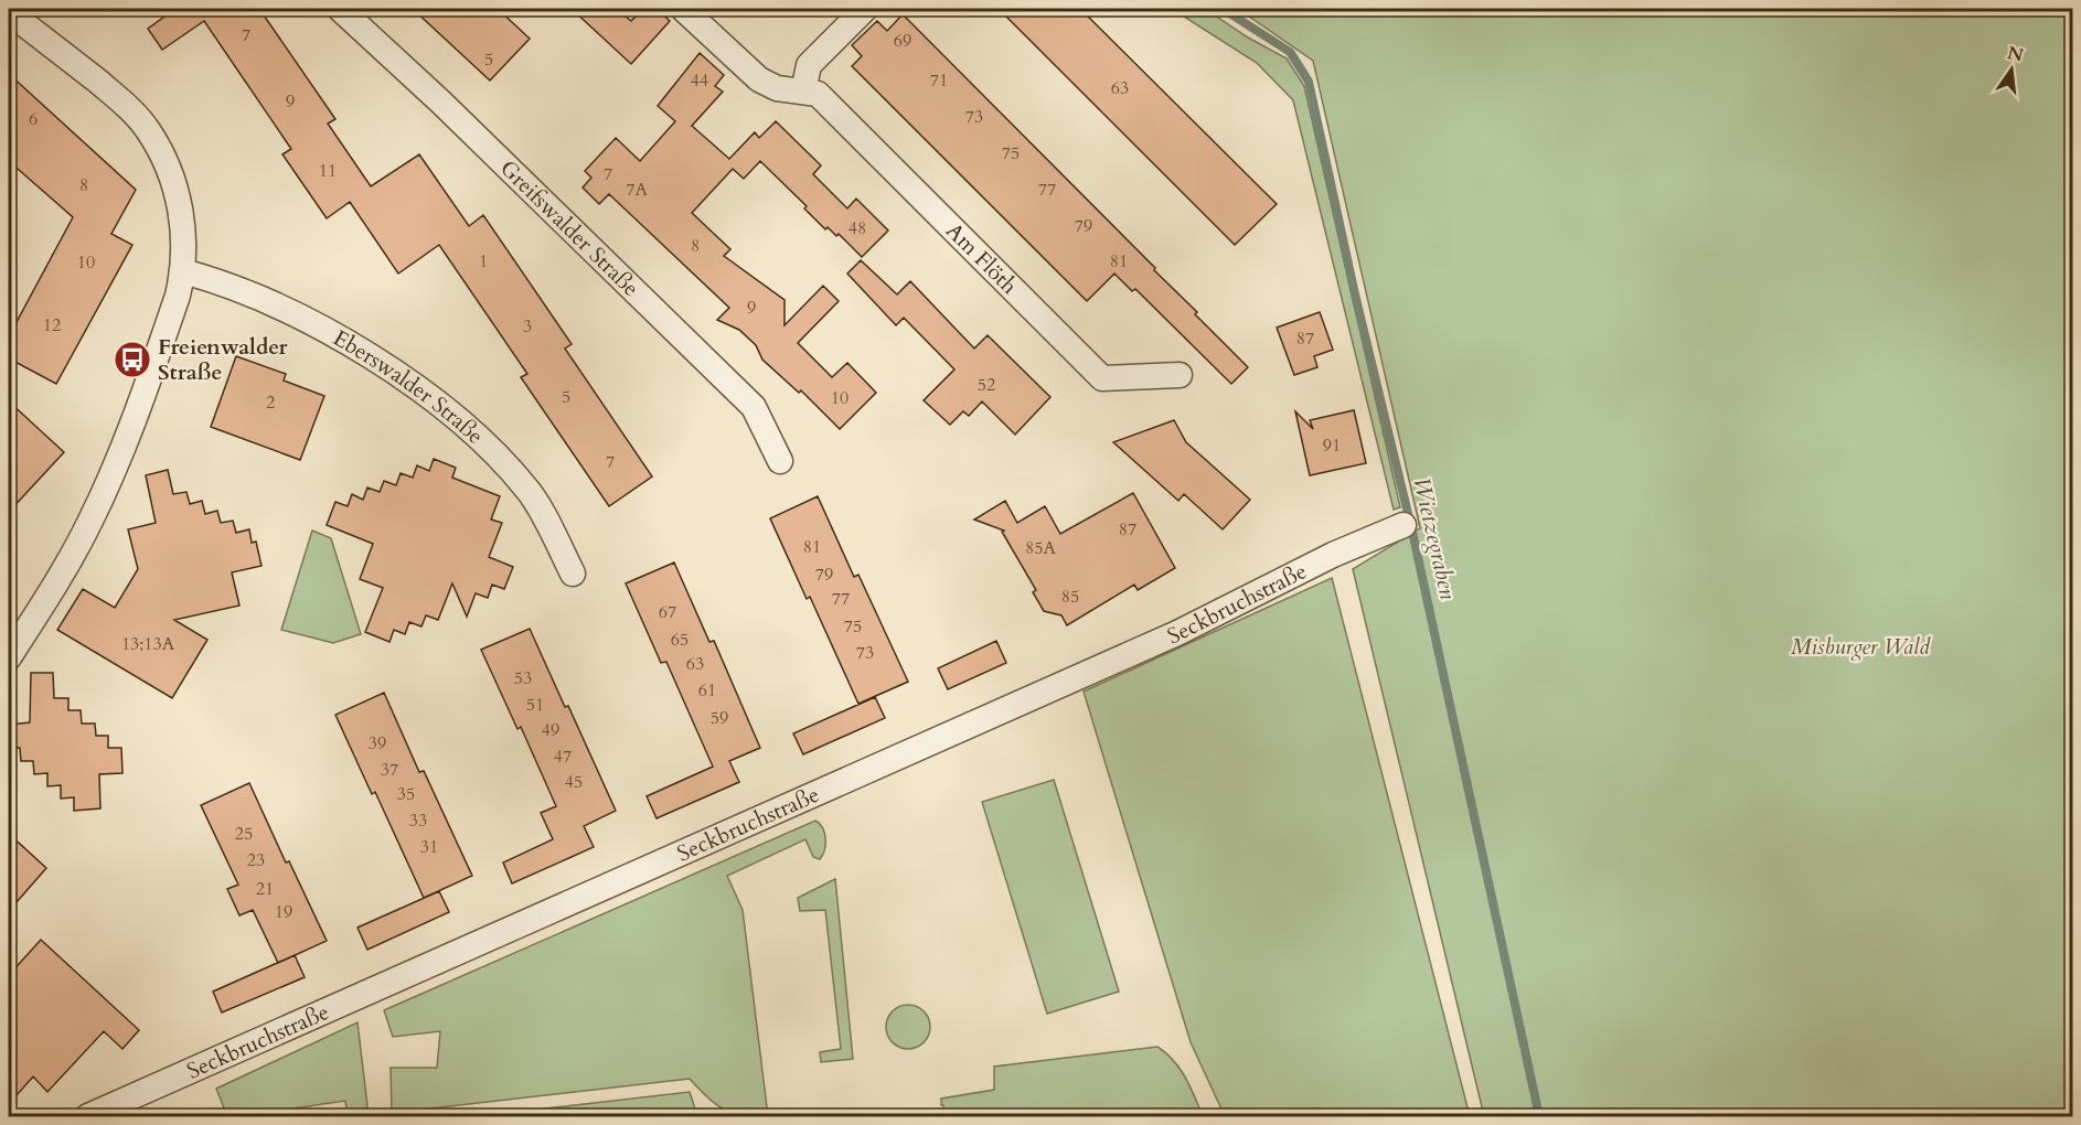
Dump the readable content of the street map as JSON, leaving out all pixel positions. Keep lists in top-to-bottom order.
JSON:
{
  "streets": {
    "street": [
      "Greifswalder Straße",
      "Am Flöth",
      "Eberswalder Straße",
      "Seckbruchstraße"
    ]
  },
  "water": ["Wietzegraben"],
  "parks": ["Misburger Wald"],
  "places": {
    "bus stop": ["Freienwalder Straße"]
  },
  "house_numbers": [
    "7",
    "69",
    "5",
    "44",
    "71",
    "63",
    "9",
    "73",
    "6",
    "75",
    "11",
    "7",
    "8",
    "7A",
    "77",
    "79",
    "48",
    "8",
    "1",
    "81",
    "10",
    "9",
    "12",
    "3",
    "87",
    "52",
    "5",
    "10",
    "2",
    "91",
    "7",
    "87",
    "81",
    "85A",
    "79",
    "85",
    "77",
    "67",
    "75",
    "65",
    "13;13A",
    "73",
    "63",
    "53",
    "61",
    "51",
    "59",
    "49",
    "39",
    "47",
    "37",
    "45",
    "35",
    "33",
    "25",
    "31",
    "23",
    "21",
    "19"
  ],
  "north": "top"
}
